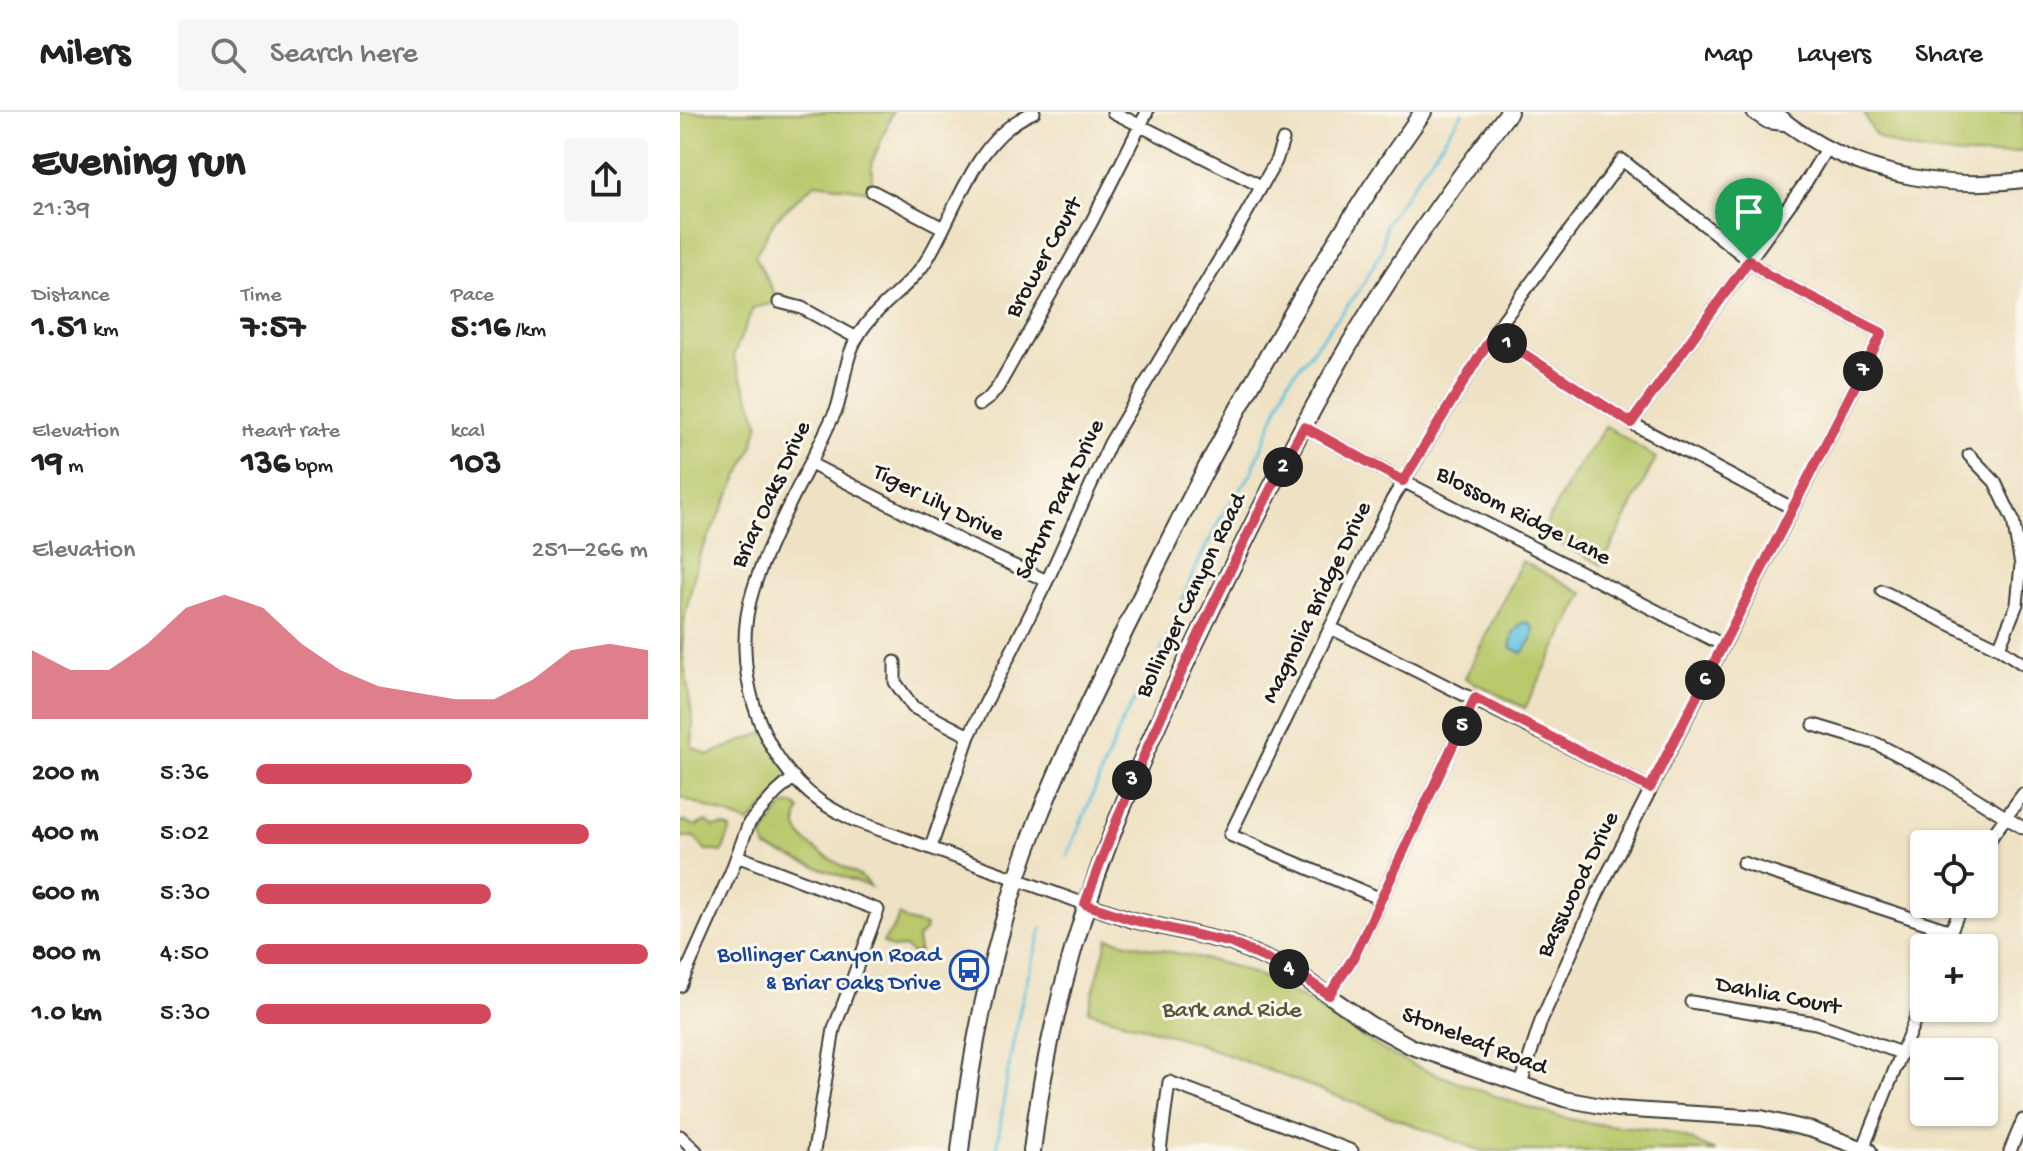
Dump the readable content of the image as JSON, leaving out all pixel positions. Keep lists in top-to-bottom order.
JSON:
{
  "streets": {
    "main road": ["Bollinger Canyon Road"],
    "street": [
      "Brower Court",
      "Briar Oaks Drive",
      "Saturn Park Drive",
      "Tiger Lily Drive",
      "Blossom Ridge Lane",
      "Magnolia Bridge Drive",
      "Basswood Drive",
      "Dahlia Court",
      "Stoneleaf Road"
    ]
  },
  "crossings": [
    ["Briar Oaks Drive", "Saturn Park Drive"],
    ["Briar Oaks Drive", "Tiger Lily Drive"],
    ["Briar Oaks Drive", "Bollinger Canyon Road"],
    ["Briar Oaks Drive", "Stoneleaf Road"],
    ["Saturn Park Drive", "Tiger Lily Drive"],
    ["Blossom Ridge Lane", "Bollinger Canyon Road"],
    ["Blossom Ridge Lane", "Magnolia Bridge Drive"],
    ["Blossom Ridge Lane", "Basswood Drive"],
    ["Bollinger Canyon Road", "Stoneleaf Road"],
    ["Magnolia Bridge Drive", "Basswood Drive"],
    ["Basswood Drive", "Stoneleaf Road"]
  ],
  "parks": ["Bark and Ride"],
  "places": {
    "bus stop": ["Bollinger Canyon Road & Briar Oaks Drive"]
  },
  "page": {
    "header": "Milers",
    "search": "Search here",
    "nav": ["Map", "Layers", "Share"],
    "heading": ["Evening run", "21:39"],
    "stats": [
      ["Distance", "1.51 km"],
      ["Time", "7:57"],
      ["Pace", "5:16 /km"],
      ["Elevation", "19 m"],
      ["Heart rate", "136 bpm"],
      ["kcal", "103"]
    ],
    "pins": [
      "1",
      "7",
      "2",
      "6",
      "5",
      "3",
      "4"
    ],
    "chart": ["Elevation", "251–266 m"],
    "list": [
      {
        "name": "200 m",
        "note": "5:36"
      },
      {
        "name": "400 m",
        "note": "5:02"
      },
      {
        "name": "600 m",
        "note": "5:30"
      },
      {
        "name": "800 m",
        "note": "4:50"
      },
      {
        "name": "1.0 km",
        "note": "5:30"
      }
    ],
    "map_buttons": ["+", "−"]
  }
}
